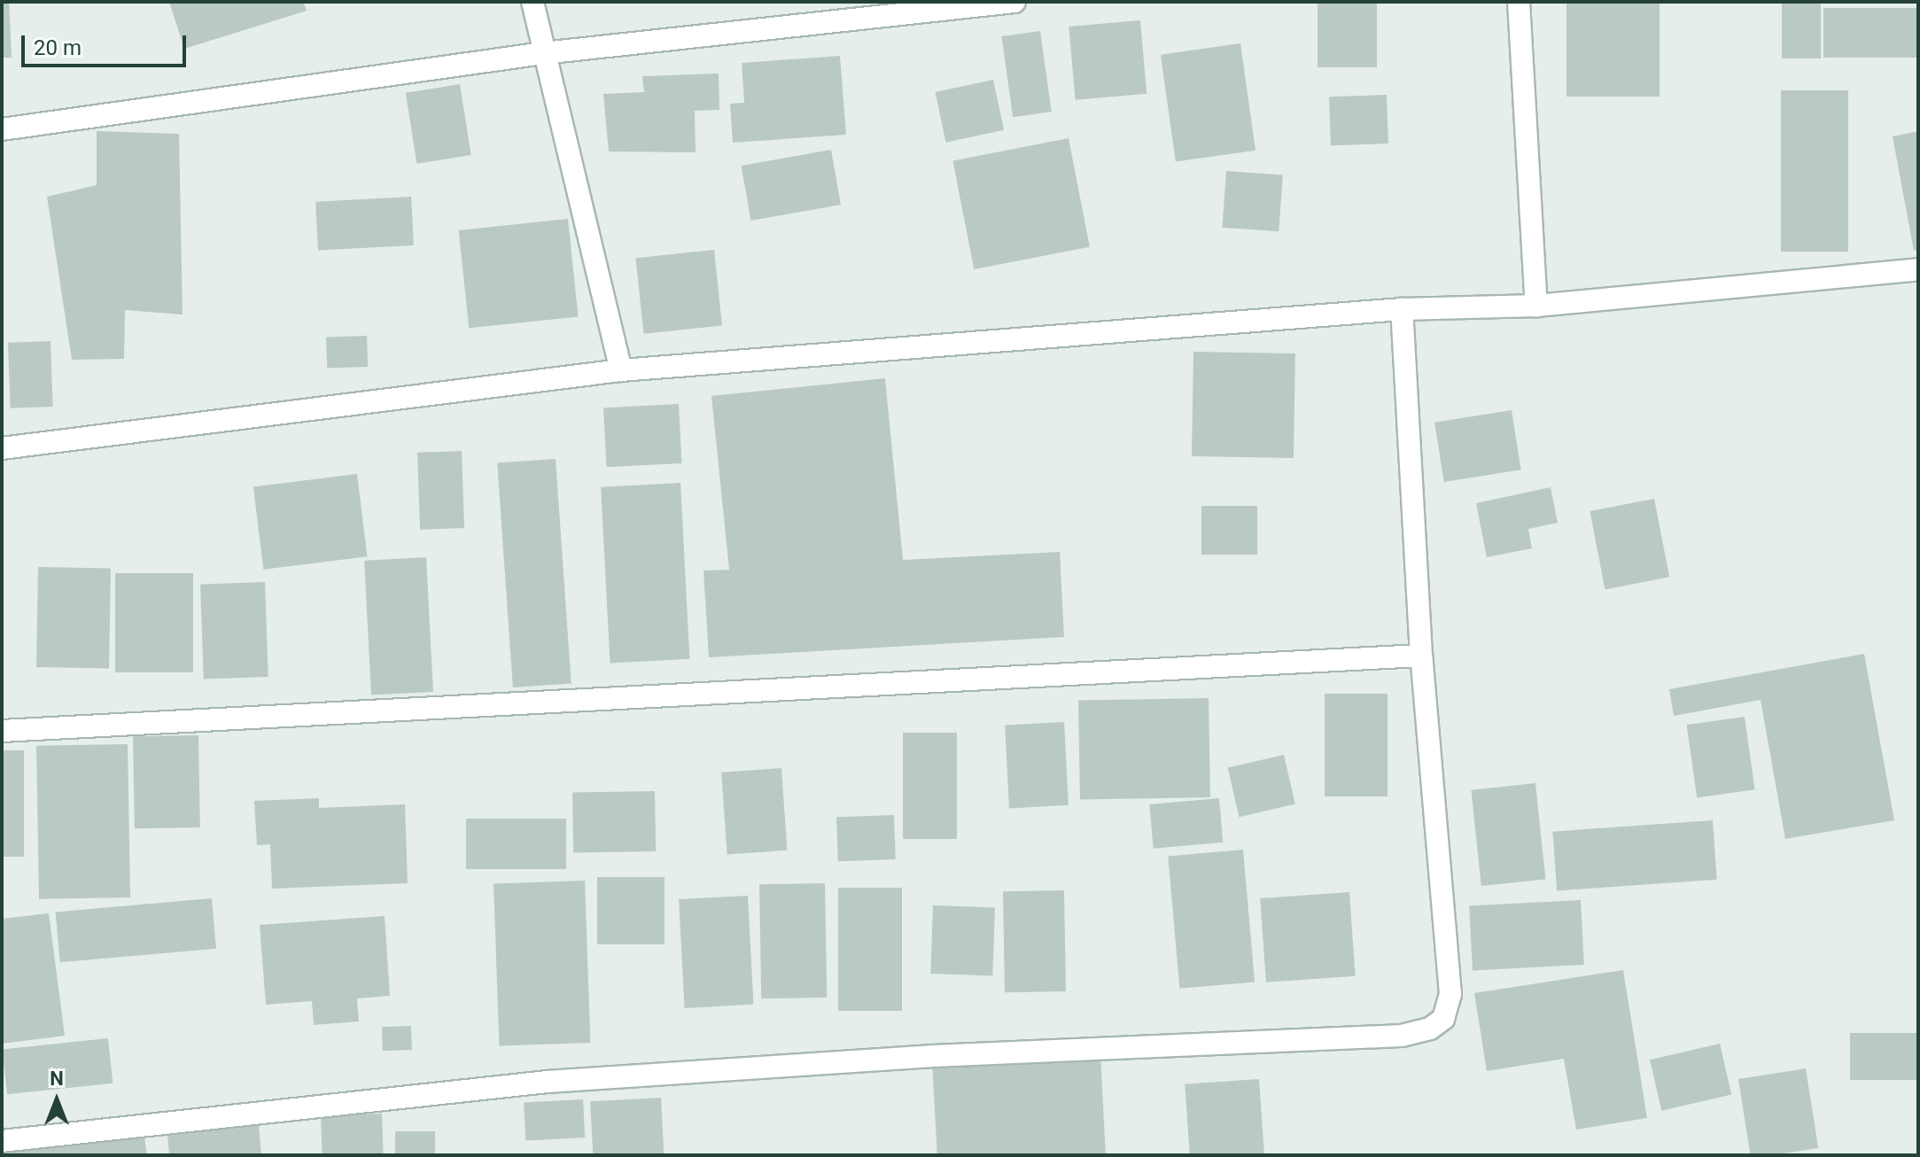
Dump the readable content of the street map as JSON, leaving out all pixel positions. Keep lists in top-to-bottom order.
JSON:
{
  "scale_bar": "20 m",
  "north": "top"
}
